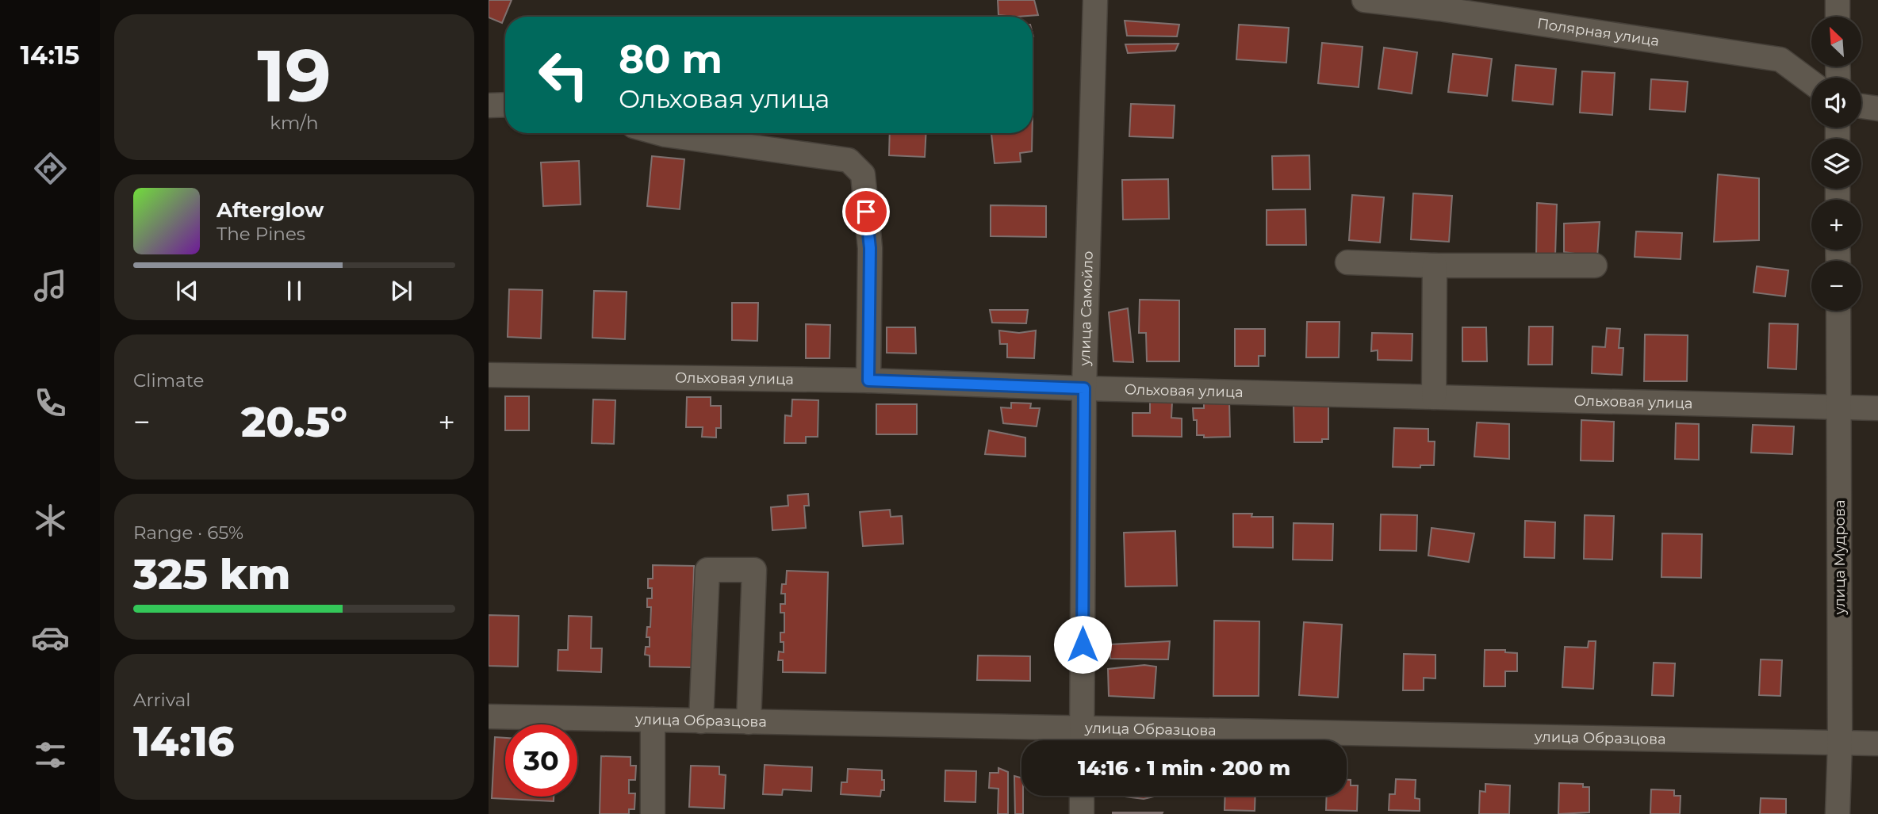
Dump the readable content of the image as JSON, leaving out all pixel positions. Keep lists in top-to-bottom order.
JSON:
{
  "streets": {
    "street": [
      "Полярная улица",
      "улица Самойло",
      "Ольховая улица",
      "улица Мудрова",
      "улица Образцова"
    ]
  },
  "crossings": [
    ["улица Самойло", "Ольховая улица"],
    ["улица Самойло", "улица Образцова"],
    ["Ольховая улица", "улица Мудрова"],
    ["улица Мудрова", "улица Образцова"]
  ],
  "north": "top left",
  "page": {
    "tabs": "14:15",
    "tile": [
      ["19", "km/h"],
      "Climate",
      ["Range · 65%", "325 km"],
      ["Arrival", "14:16"]
    ],
    "map_buttons": ["+", "−"],
    "turn": ["80 m", "Ольховая улица"],
    "song": ["Afterglow", "The Pines"],
    "heat": ["−", "20.5°", "+"],
    "limit": "30",
    "trip": "14:16 · 1 min · 200 m"
  }
}
